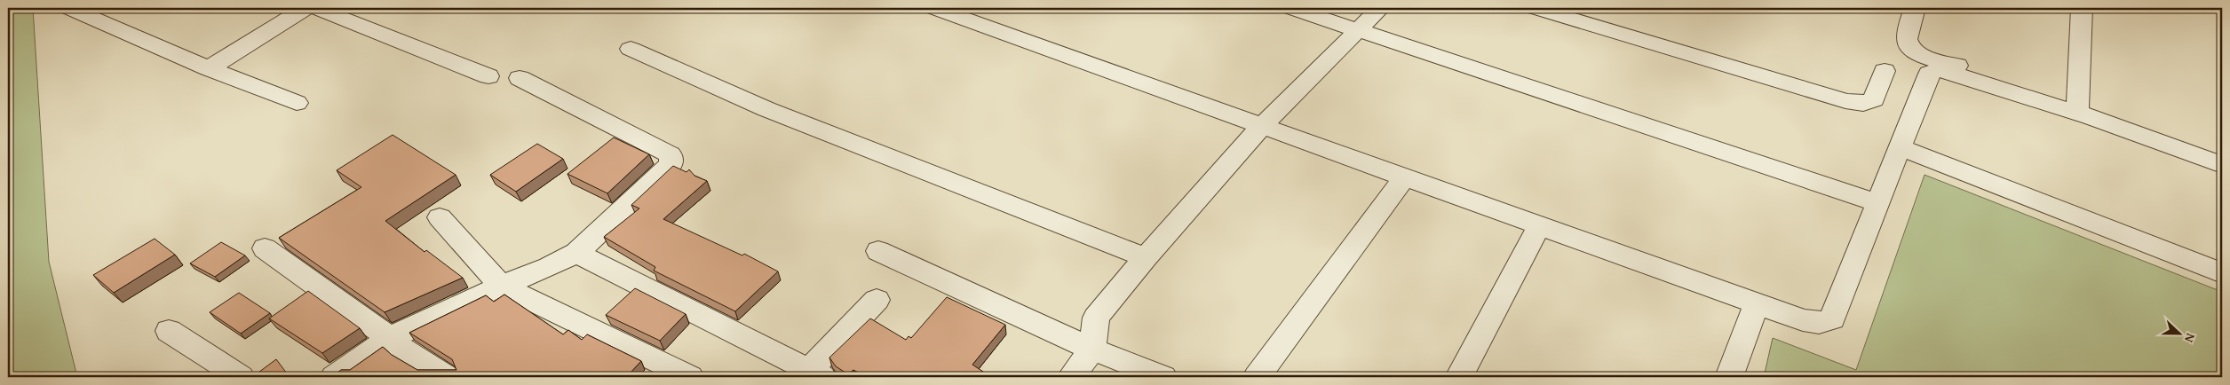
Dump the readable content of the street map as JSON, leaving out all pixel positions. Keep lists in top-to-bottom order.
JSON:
{
  "north": "right"
}
